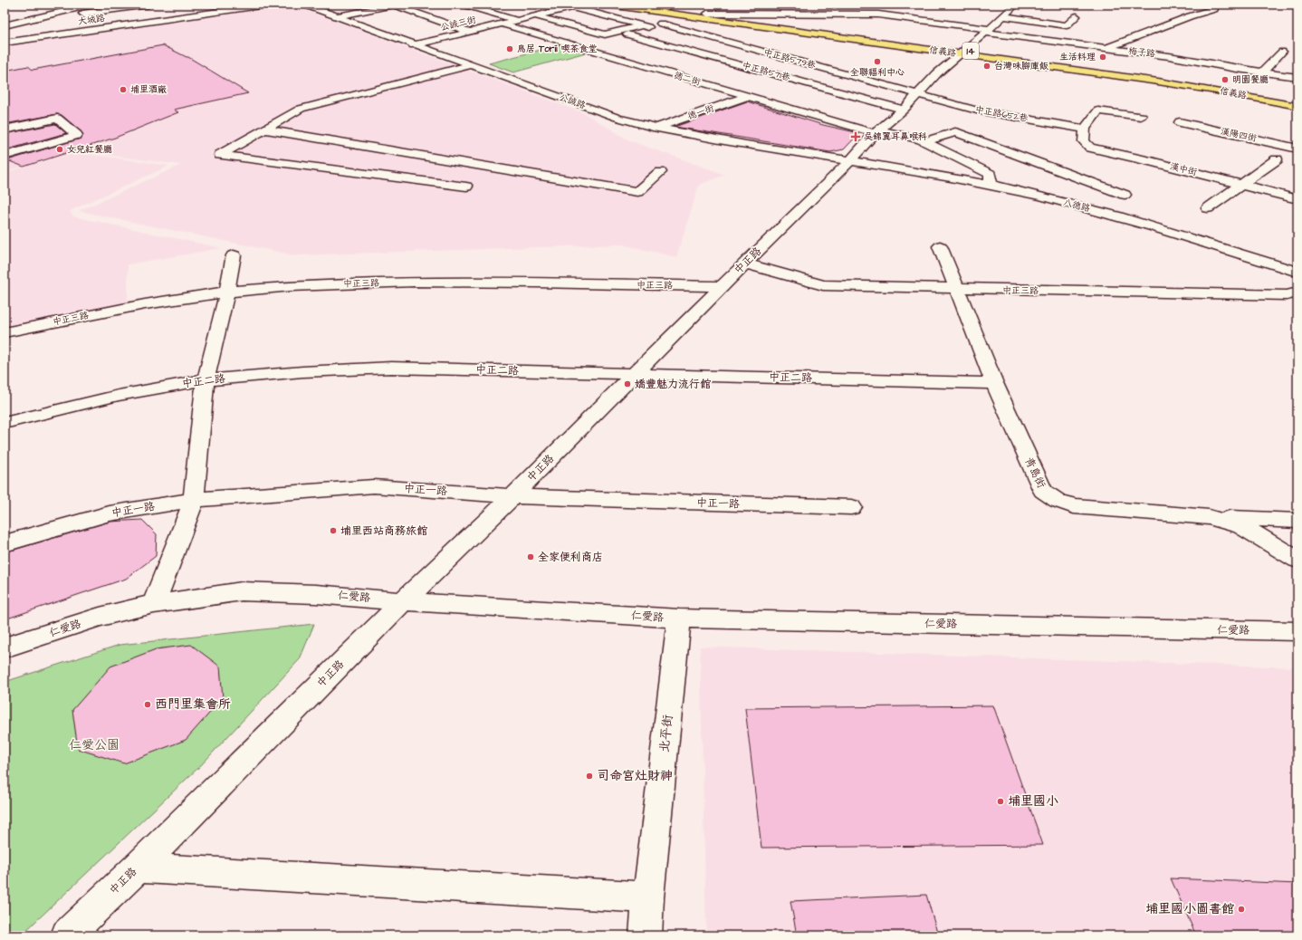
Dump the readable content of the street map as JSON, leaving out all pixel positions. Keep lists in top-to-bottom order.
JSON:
{
  "streets": {
    "main road": ["14", "信義路"],
    "street": [
      "大城路",
      "公誠三街",
      "梅子路",
      "中正路579巷",
      "中正路571巷",
      "德二街",
      "公誠路",
      "德一街",
      "中正路652巷",
      "漢陽四街",
      "漢中街",
      "八德路",
      "中正路",
      "中正三路",
      "中正二路",
      "青島街",
      "中正一路",
      "仁愛路",
      "北平街"
    ]
  },
  "crossings": [
    ["公誠三街", "中正路571巷"],
    ["公誠三街", "德二街"],
    ["公誠三街", "公誠路"],
    ["信義路", "中正路"],
    ["梅子路", "中正路"],
    ["中正路579巷", "中正路652巷"],
    ["中正路579巷", "中正路"],
    ["中正路571巷", "中正路"],
    ["德二街", "德一街"],
    ["德二街", "八德路"],
    ["德二街", "中正路"],
    ["公誠路", "德一街"],
    ["公誠路", "八德路"],
    ["公誠路", "中正路"],
    ["中正路652巷", "漢中街"],
    ["中正路652巷", "中正路"],
    ["八德路", "中正路"],
    ["中正路", "中正三路"],
    ["中正路", "中正二路"],
    ["中正路", "中正一路"],
    ["中正路", "仁愛路"],
    ["中正三路", "青島街"],
    ["中正二路", "青島街"],
    ["仁愛路", "北平街"]
  ],
  "parks": ["仁愛公園"],
  "places": {
    "other": [
      "鳥居 Torii 喫茶食堂",
      "生活料理",
      "全聯福利中心",
      "台灣味腳庫飯",
      "明園餐廳",
      "埔里酒廠",
      "女兒紅餐廳",
      "嬌豐魅力流行館",
      "埔里西站商務旅館",
      "全家便利商店",
      "西門里集會所",
      "司命宮灶財神",
      "埔里國小",
      "埔里國小圖書館"
    ],
    "health": ["吳錦翼耳鼻喉科"]
  }
}
